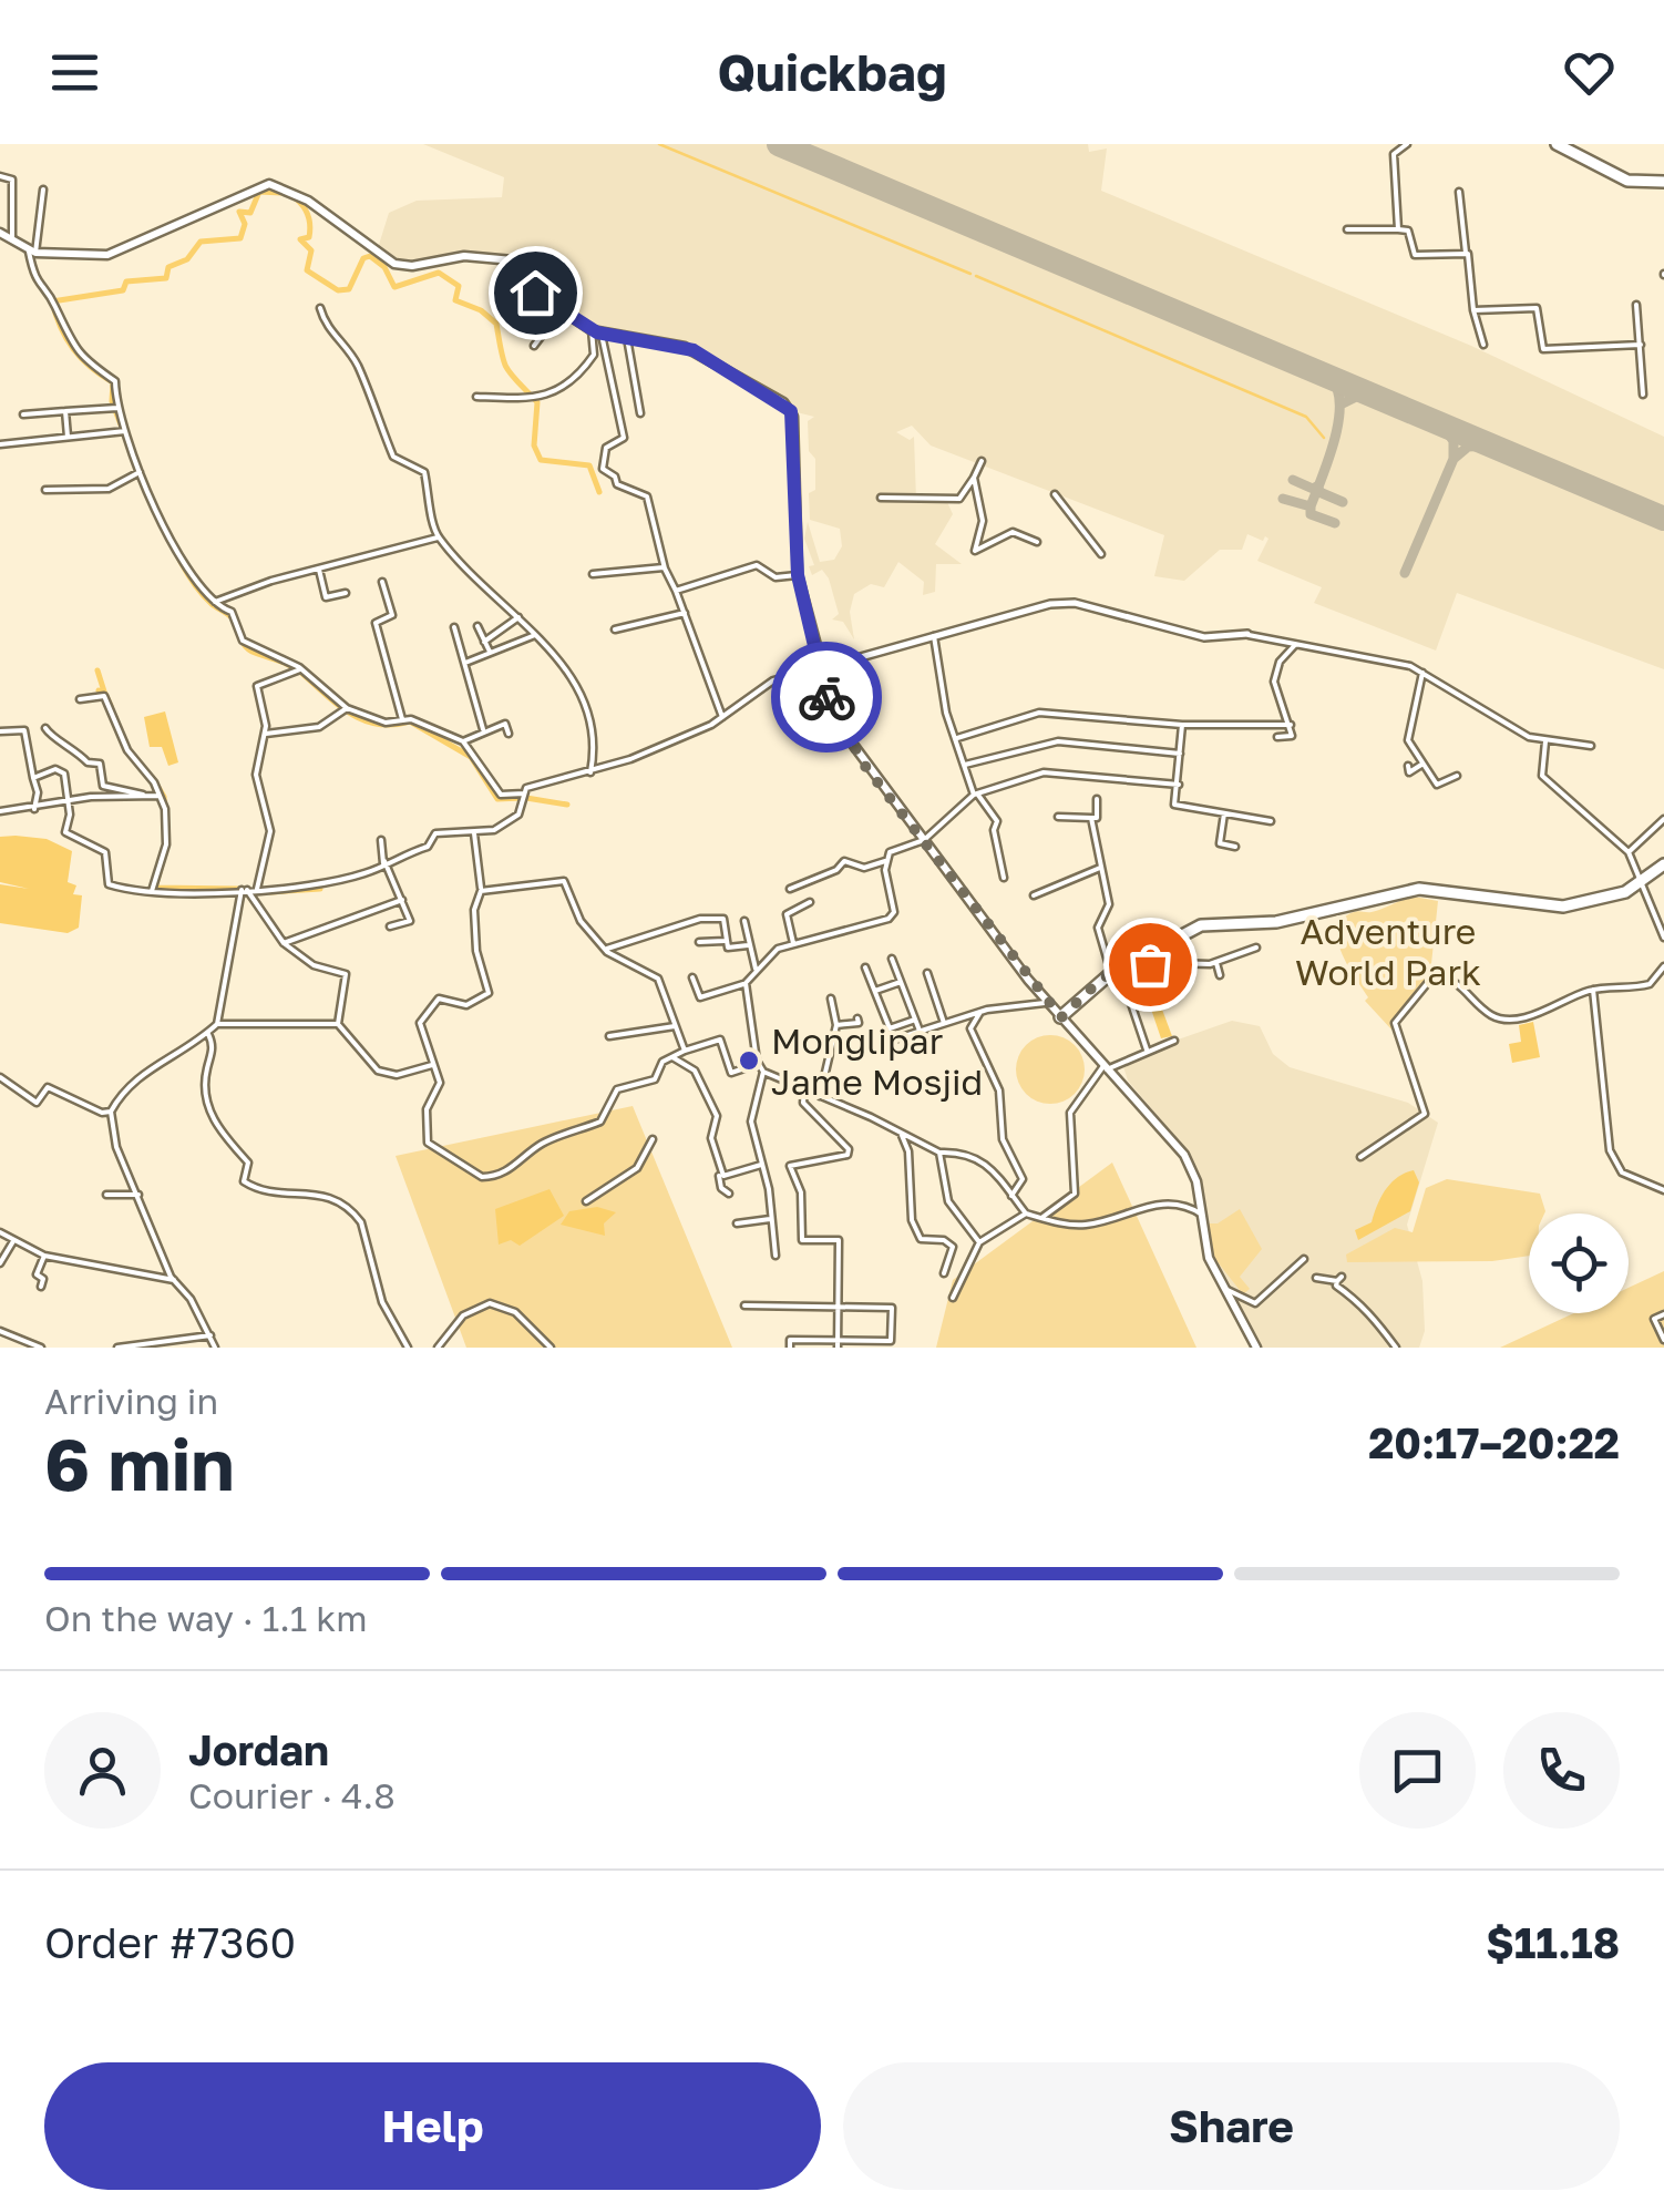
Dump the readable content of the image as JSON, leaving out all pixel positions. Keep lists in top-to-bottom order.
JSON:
{
  "parks": ["Adventure World Park"],
  "places": ["Monglipar Jame Mosjid"],
  "page": {
    "header": "Quickbag",
    "heading": ["6 min", "Arriving in", "20:17–20:22"],
    "panel": [
      "Jordan",
      "Courier · 4.8",
      "Order #7360",
      "$11.18"
    ],
    "bar": "On the way · 1.1 km",
    "buttons": ["Help", "Share"]
  }
}
